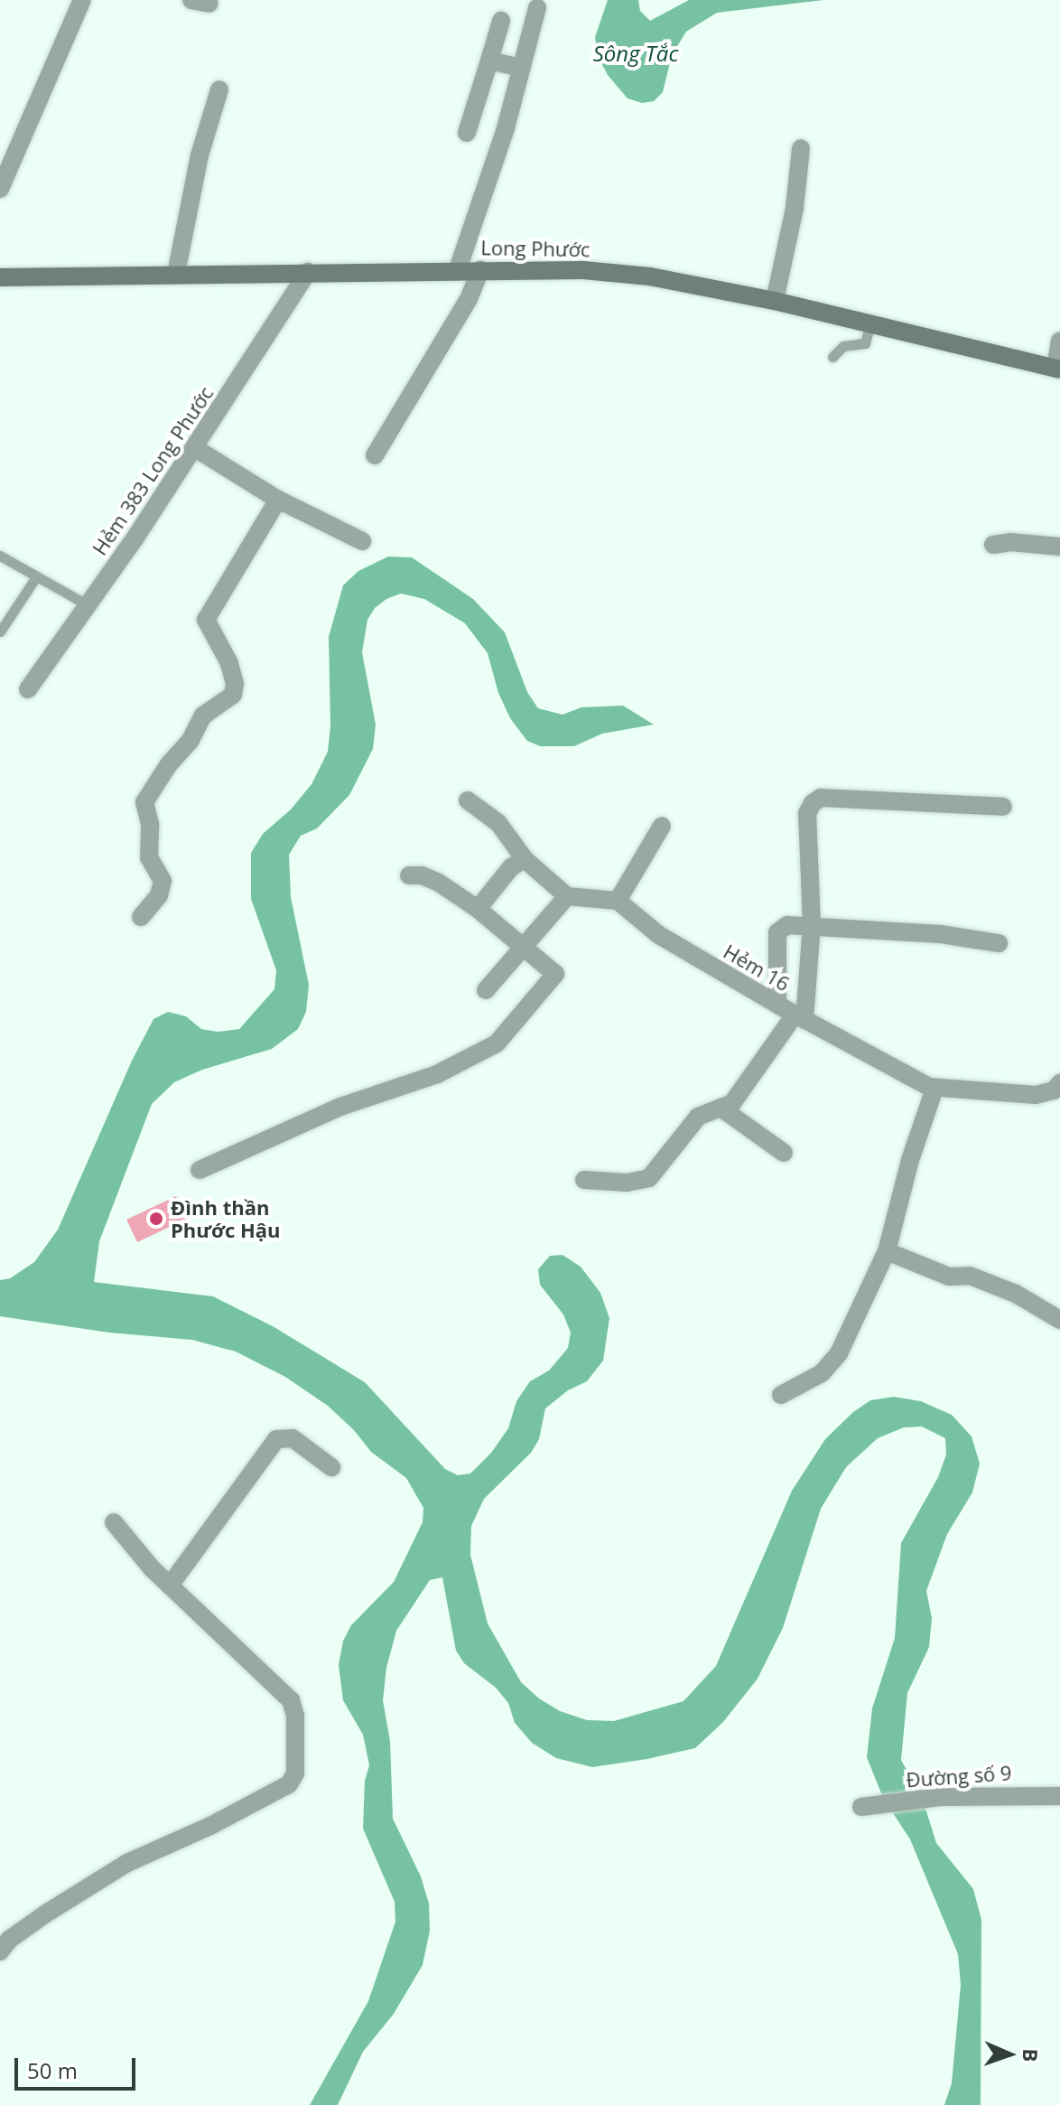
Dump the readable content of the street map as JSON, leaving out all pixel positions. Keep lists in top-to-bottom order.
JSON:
{
  "streets": {
    "street": [
      "Long Phước",
      "Hẻm 383 Long Phước",
      "Hẻm 16",
      "Đường số 9"
    ]
  },
  "crossings": [
    ["Long Phước", "Hẻm 383 Long Phước"]
  ],
  "water": ["Sông Tắc"],
  "places": ["Đình thần Phước Hậu"],
  "scale_bar": "50 m",
  "north": "right"
}
